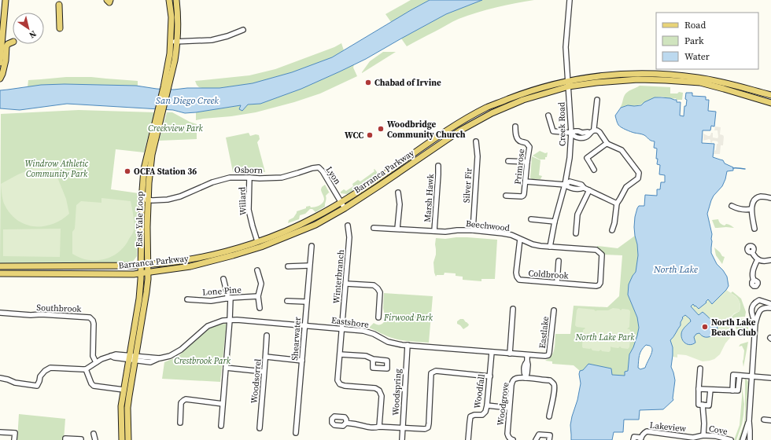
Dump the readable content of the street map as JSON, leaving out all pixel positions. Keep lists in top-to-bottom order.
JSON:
{
  "streets": {
    "main road": ["Barranca Parkway", "East Yale Loop"],
    "street": [
      "Creek Road",
      "Primrose",
      "Osborn",
      "Lyon",
      "Silver Fir",
      "Marsh Hawk",
      "Willard",
      "Beechwood",
      "Coldbrook",
      "Winterbranch",
      "Lone Pine",
      "Southbrook",
      "Eastshore",
      "Eastlake",
      "Shearwater",
      "Woodsorrel",
      "Woodfall",
      "Woodspring",
      "Woodgrove",
      "Lakeview",
      "Cove"
    ]
  },
  "crossings": [
    ["Creek Road", "Barranca Parkway"],
    ["Creek Road", "Beechwood"],
    ["Osborn", "Lyon"],
    ["Osborn", "Willard"],
    ["Osborn", "East Yale Loop"],
    ["Barranca Parkway", "Lyon"],
    ["Barranca Parkway", "Willard"],
    ["Barranca Parkway", "East Yale Loop"],
    ["Silver Fir", "Beechwood"],
    ["Marsh Hawk", "Beechwood"],
    ["East Yale Loop", "Eastshore"],
    ["Beechwood", "Coldbrook"],
    ["Winterbranch", "Eastshore"],
    ["Southbrook", "Eastshore"],
    ["Eastshore", "Eastlake"],
    ["Eastshore", "Shearwater"],
    ["Eastshore", "Woodfall"],
    ["Eastshore", "Woodspring"],
    ["Lakeview", "Cove"]
  ],
  "water": ["San Diego Creek", "North Lake"],
  "parks": [
    "Creekview Park",
    "Windrow Athletic Community Park",
    "Firwood Park",
    "North Lake Park",
    "Crestbrook Park"
  ],
  "places": [
    "Chabad of Irvine",
    "Woodbridge Community Church",
    "WCC",
    "OCFA Station 36",
    "North Lake Beach Club"
  ],
  "legend": ["Road", "Park", "Water"],
  "north": "bottom right"
}
